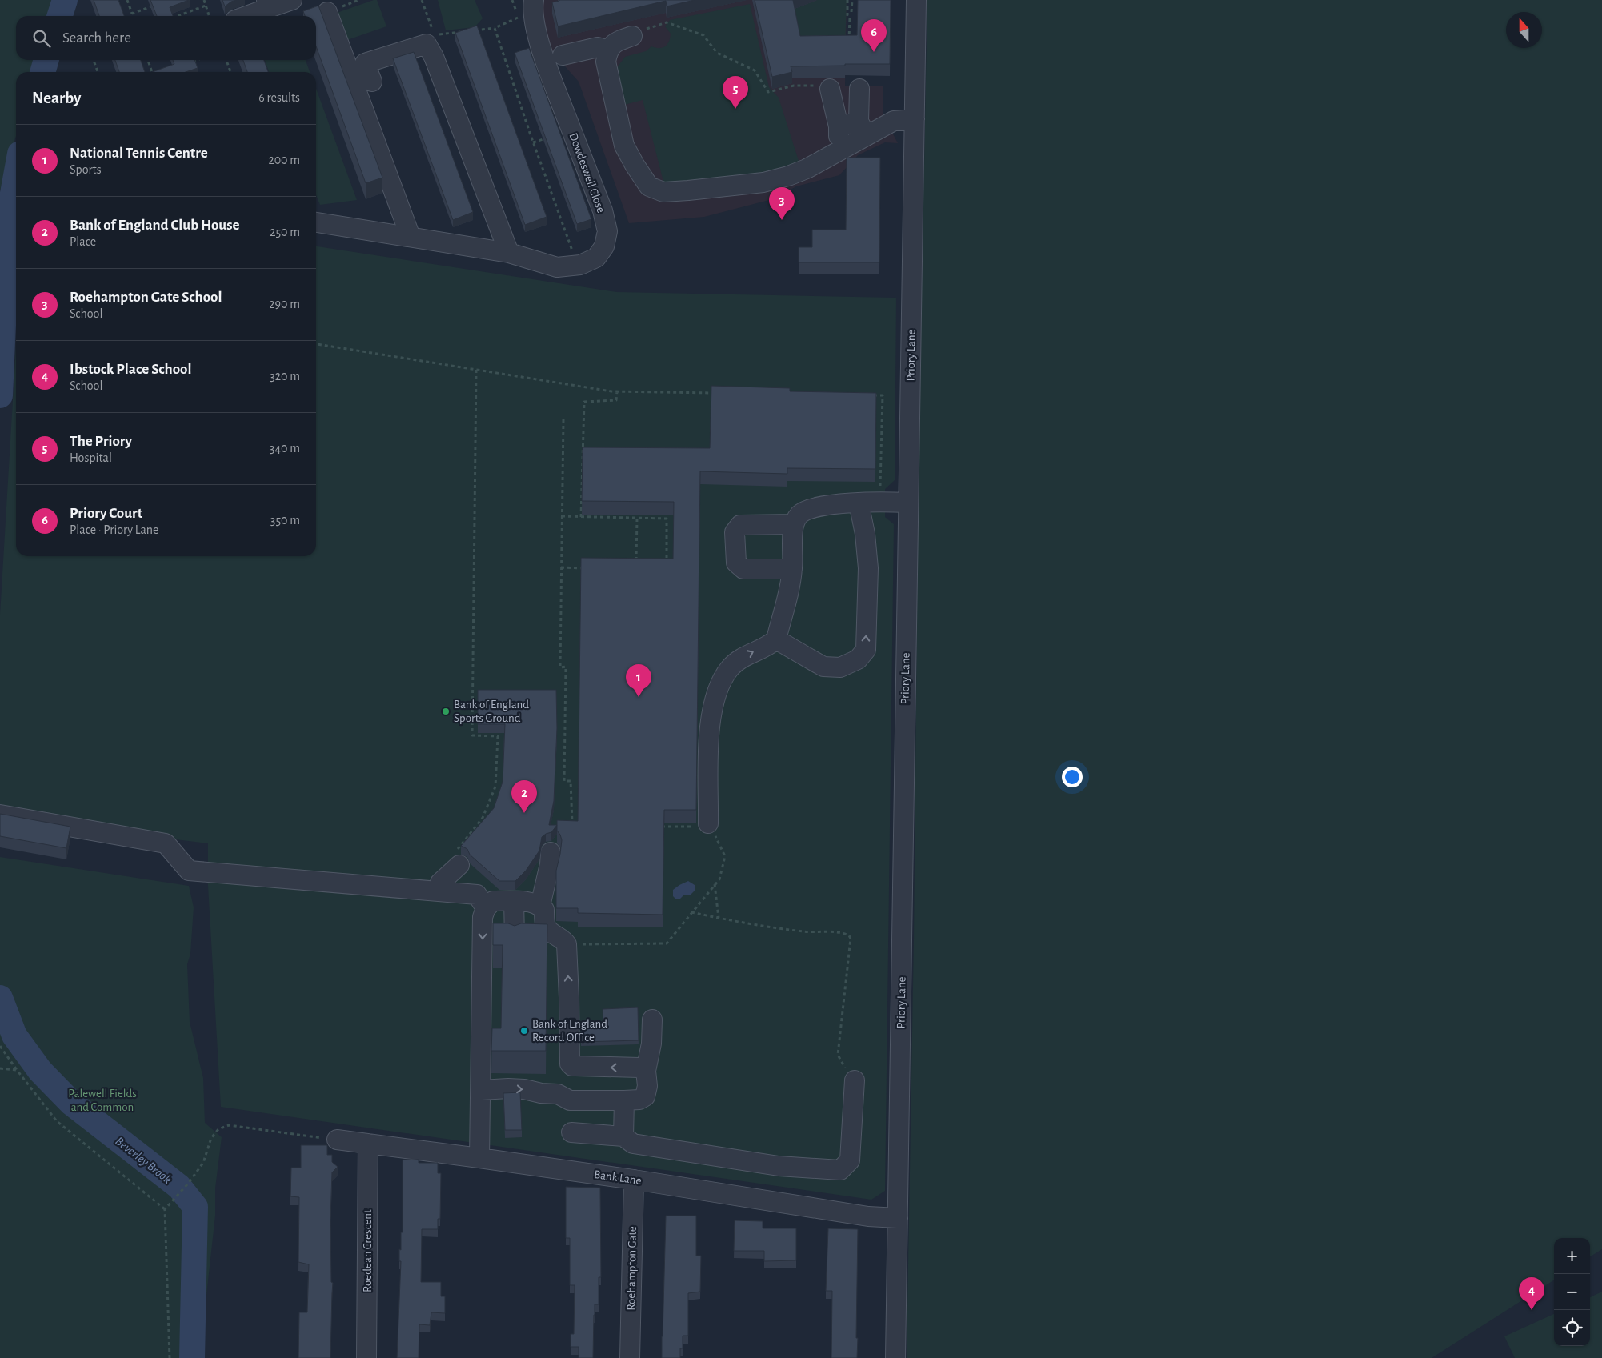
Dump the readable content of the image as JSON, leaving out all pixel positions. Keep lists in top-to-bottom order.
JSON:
{
  "streets": {
    "street": [
      "Dowdeswell Close",
      "Priory Lane",
      "Bank Lane",
      "Roedean Crescent",
      "Roehampton Gate"
    ]
  },
  "crossings": [
    ["Priory Lane", "Bank Lane"],
    ["Bank Lane", "Roedean Crescent"],
    ["Bank Lane", "Roehampton Gate"]
  ],
  "water": ["Beverley Brook"],
  "parks": ["Palewell Fields and Common"],
  "places": ["Bank of England Sports Ground", "Bank of England Record Office"],
  "north": "top",
  "page": {
    "search": "Search here",
    "pins": [
      "6",
      "5",
      "3",
      "1",
      "2",
      "4"
    ],
    "heading": ["Nearby", "6 results"],
    "list": [
      {
        "mark": "1",
        "name": "National Tennis Centre",
        "note": "Sports",
        "value": "200 m"
      },
      {
        "mark": "2",
        "name": "Bank of England Club House",
        "note": "Place",
        "value": "250 m"
      },
      {
        "mark": "3",
        "name": "Roehampton Gate School",
        "note": "School",
        "value": "290 m"
      },
      {
        "mark": "4",
        "name": "Ibstock Place School",
        "note": "School",
        "value": "320 m"
      },
      {
        "mark": "5",
        "name": "The Priory",
        "note": "Hospital",
        "value": "340 m"
      },
      {
        "mark": "6",
        "name": "Priory Court",
        "note": "Place · Priory Lane",
        "value": "350 m"
      }
    ],
    "map_buttons": ["+", "−"]
  }
}
